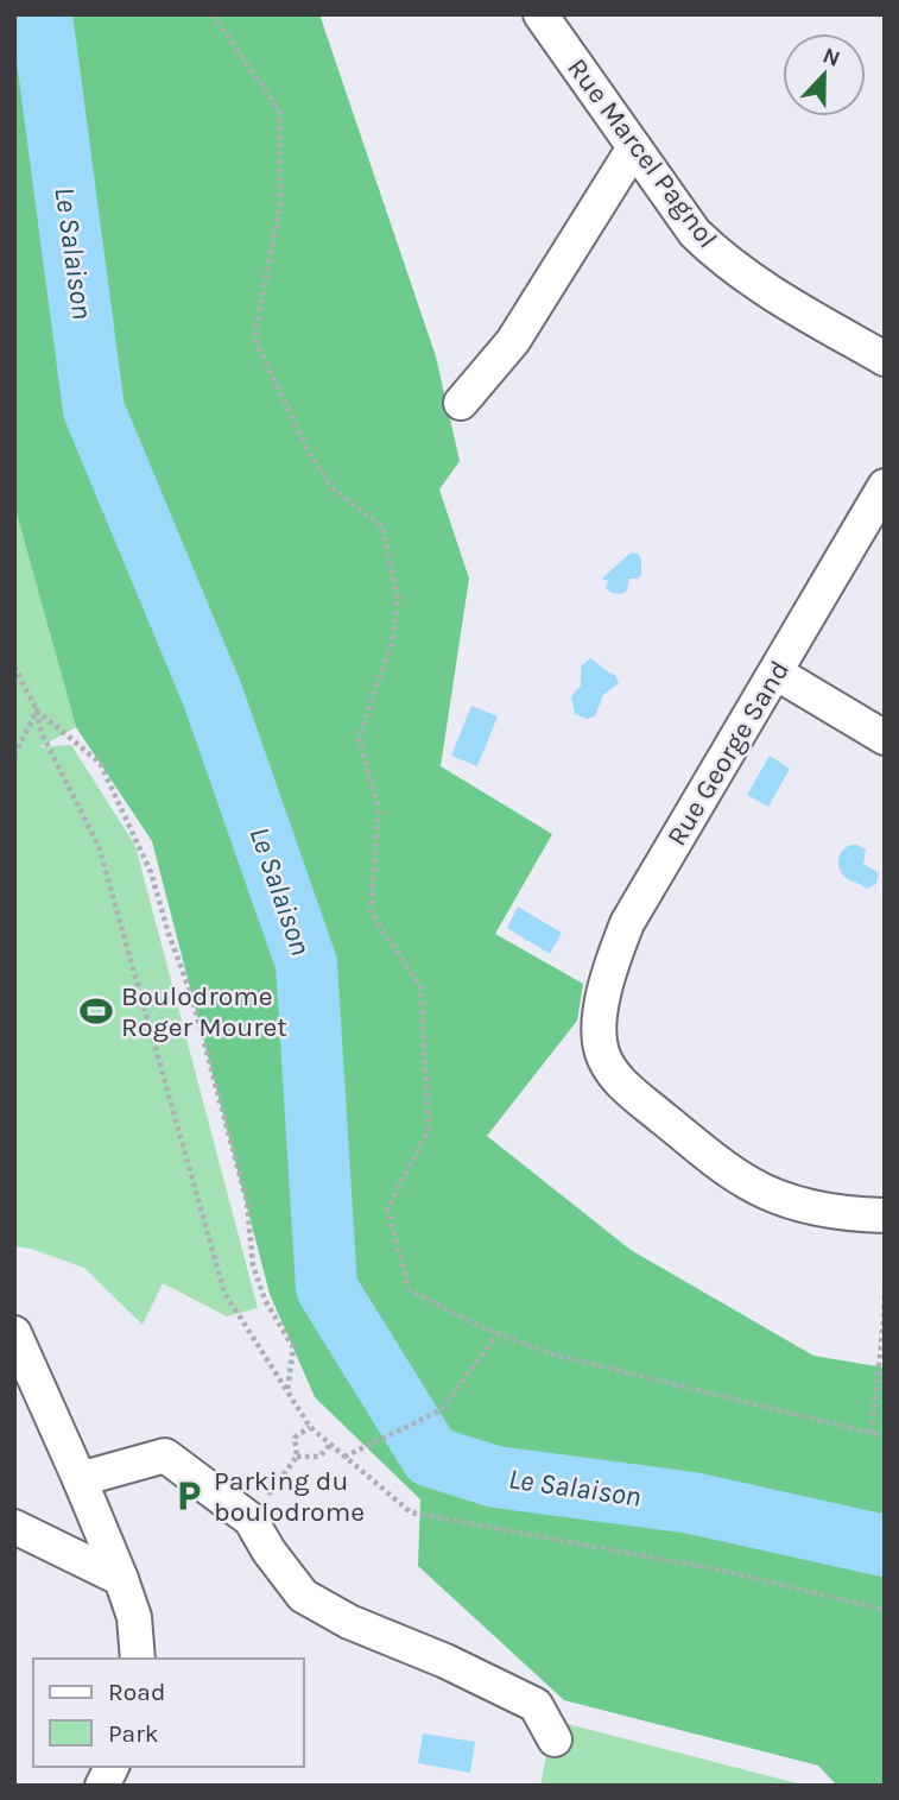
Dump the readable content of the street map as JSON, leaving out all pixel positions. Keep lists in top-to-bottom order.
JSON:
{
  "streets": {
    "street": ["Rue Marcel Pagnol", "Rue George Sand"]
  },
  "water": ["Le Salaison"],
  "places": {
    "sports": ["Boulodrome Roger Mouret"],
    "parking": ["Parking du boulodrome"]
  },
  "legend": ["Road", "Park"],
  "north": "top"
}
